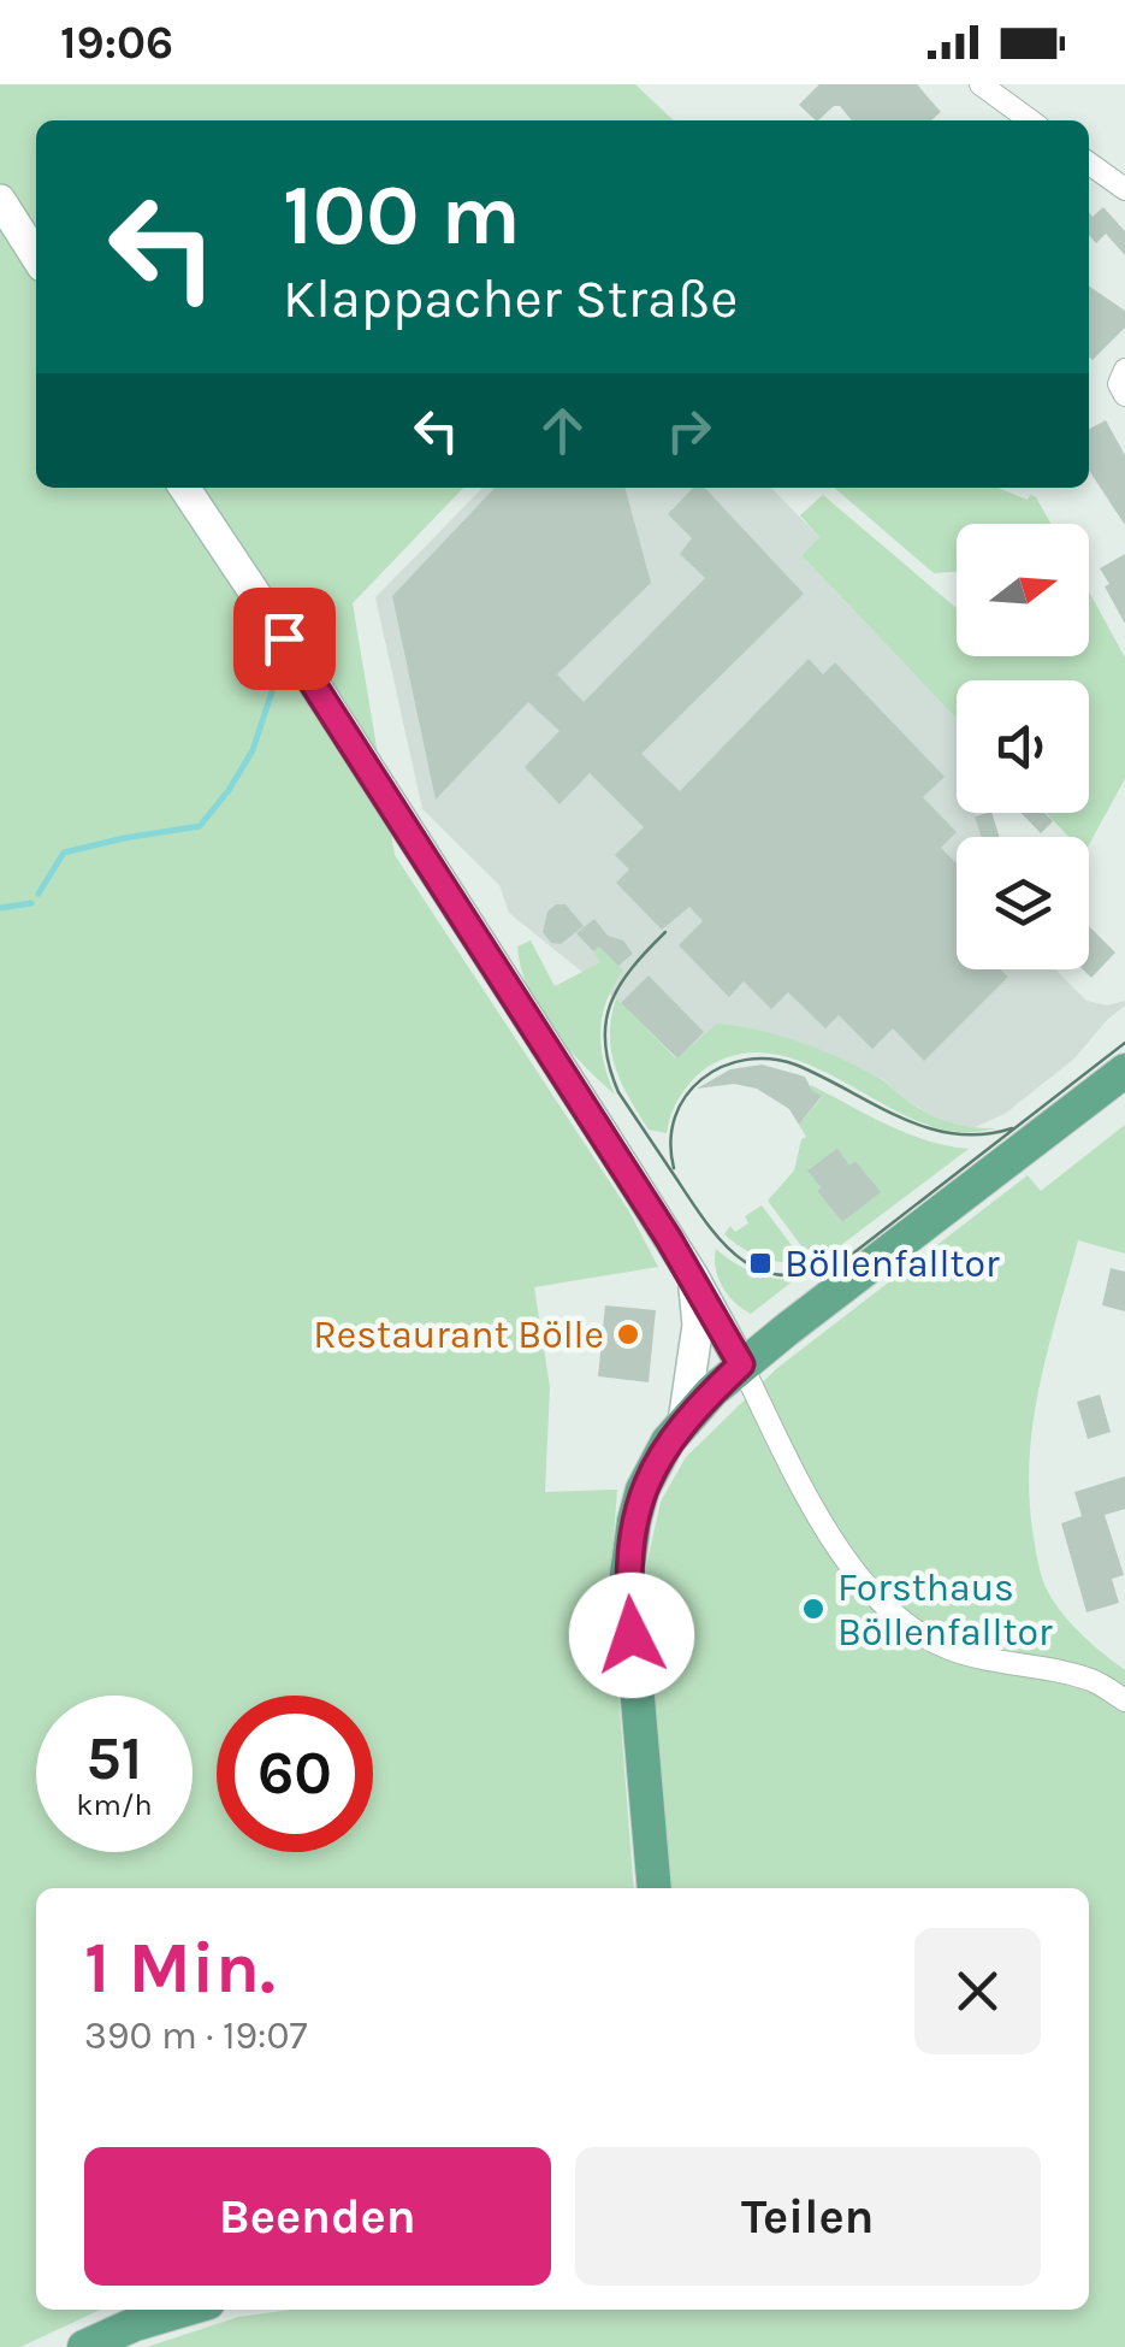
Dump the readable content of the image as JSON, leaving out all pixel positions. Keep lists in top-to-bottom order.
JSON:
{
  "places": {
    "transit": ["Böllenfalltor"],
    "other": ["Restaurant Bölle", "Forsthaus Böllenfalltor"]
  },
  "north": "right",
  "page": {
    "status": "19:06",
    "turn": ["100 m", "Klappacher Straße"],
    "speed": "51 km/h",
    "limit": "60",
    "heading": ["1 Min.", "390 m · 19:07"],
    "buttons": ["Beenden", "Teilen"]
  }
}
